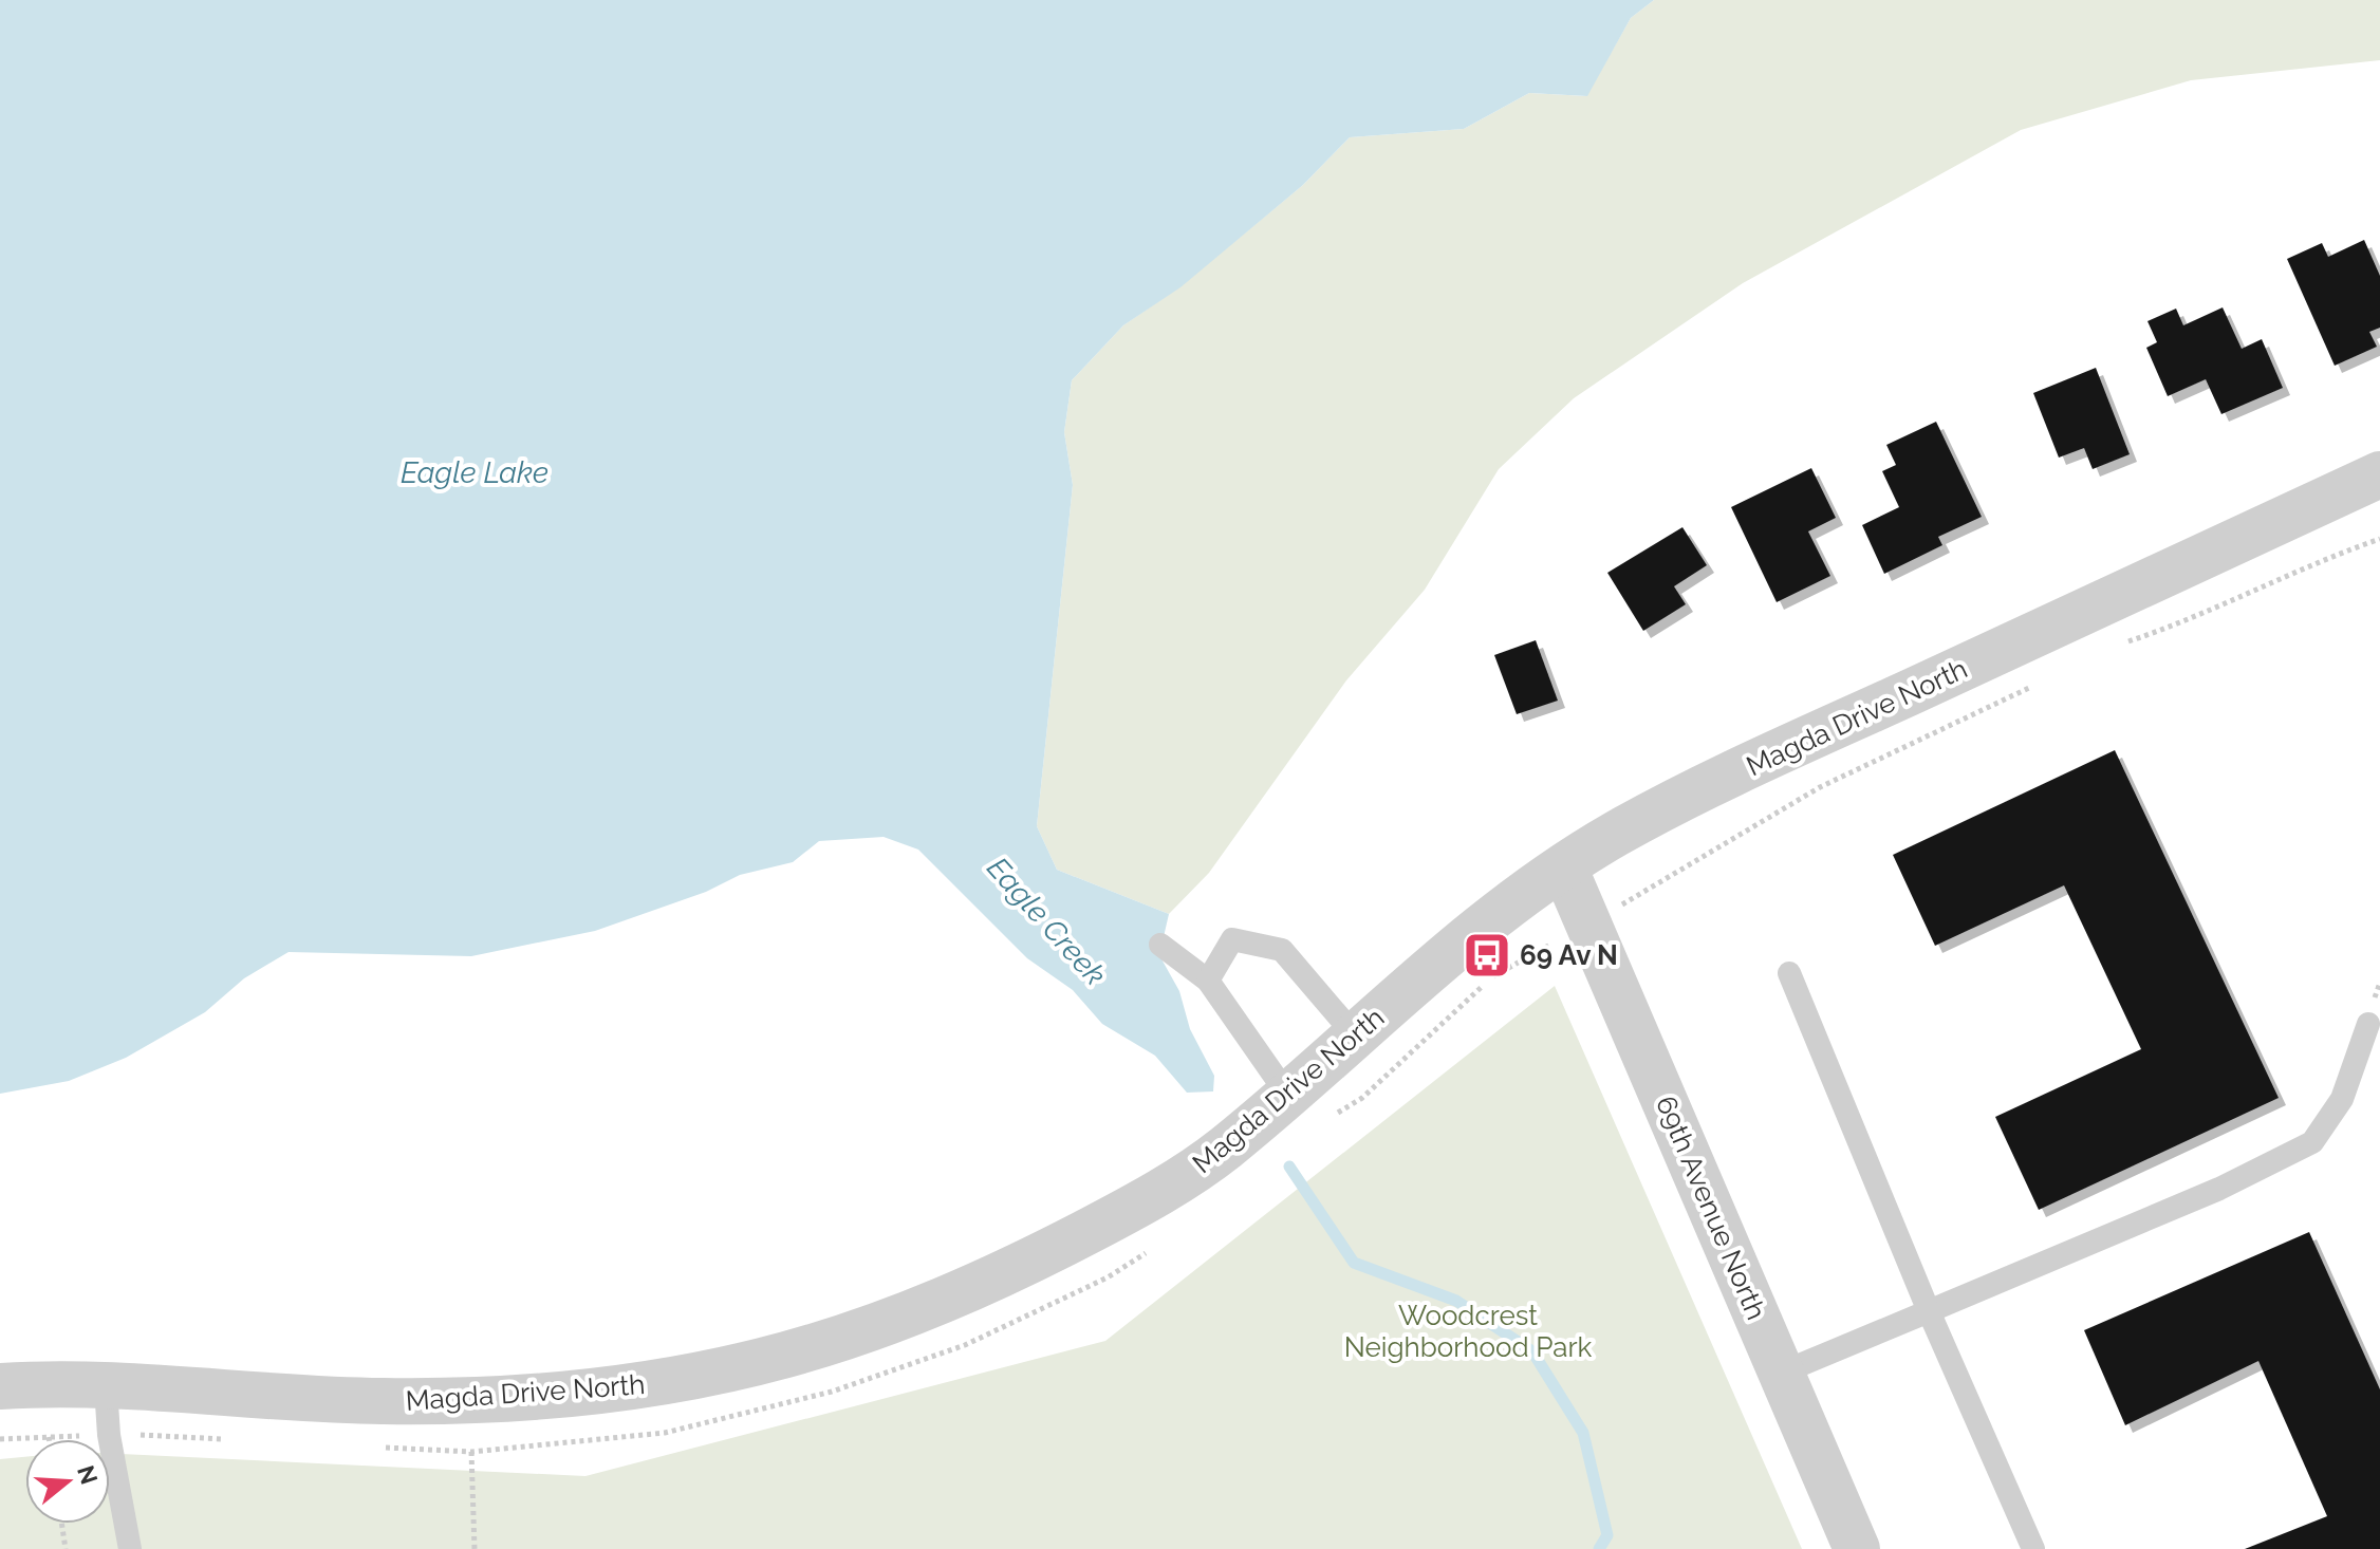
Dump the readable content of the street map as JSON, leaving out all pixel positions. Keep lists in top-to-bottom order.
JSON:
{
  "streets": {
    "street": ["Magda Drive North", "69th Avenue North"]
  },
  "crossings": [
    ["Magda Drive North", "69th Avenue North"]
  ],
  "water": ["Eagle Lake", "Eagle Creek"],
  "parks": ["Woodcrest Neighborhood Park"],
  "places": {
    "bus stop": ["69 Av N"]
  },
  "north": "right"
}
